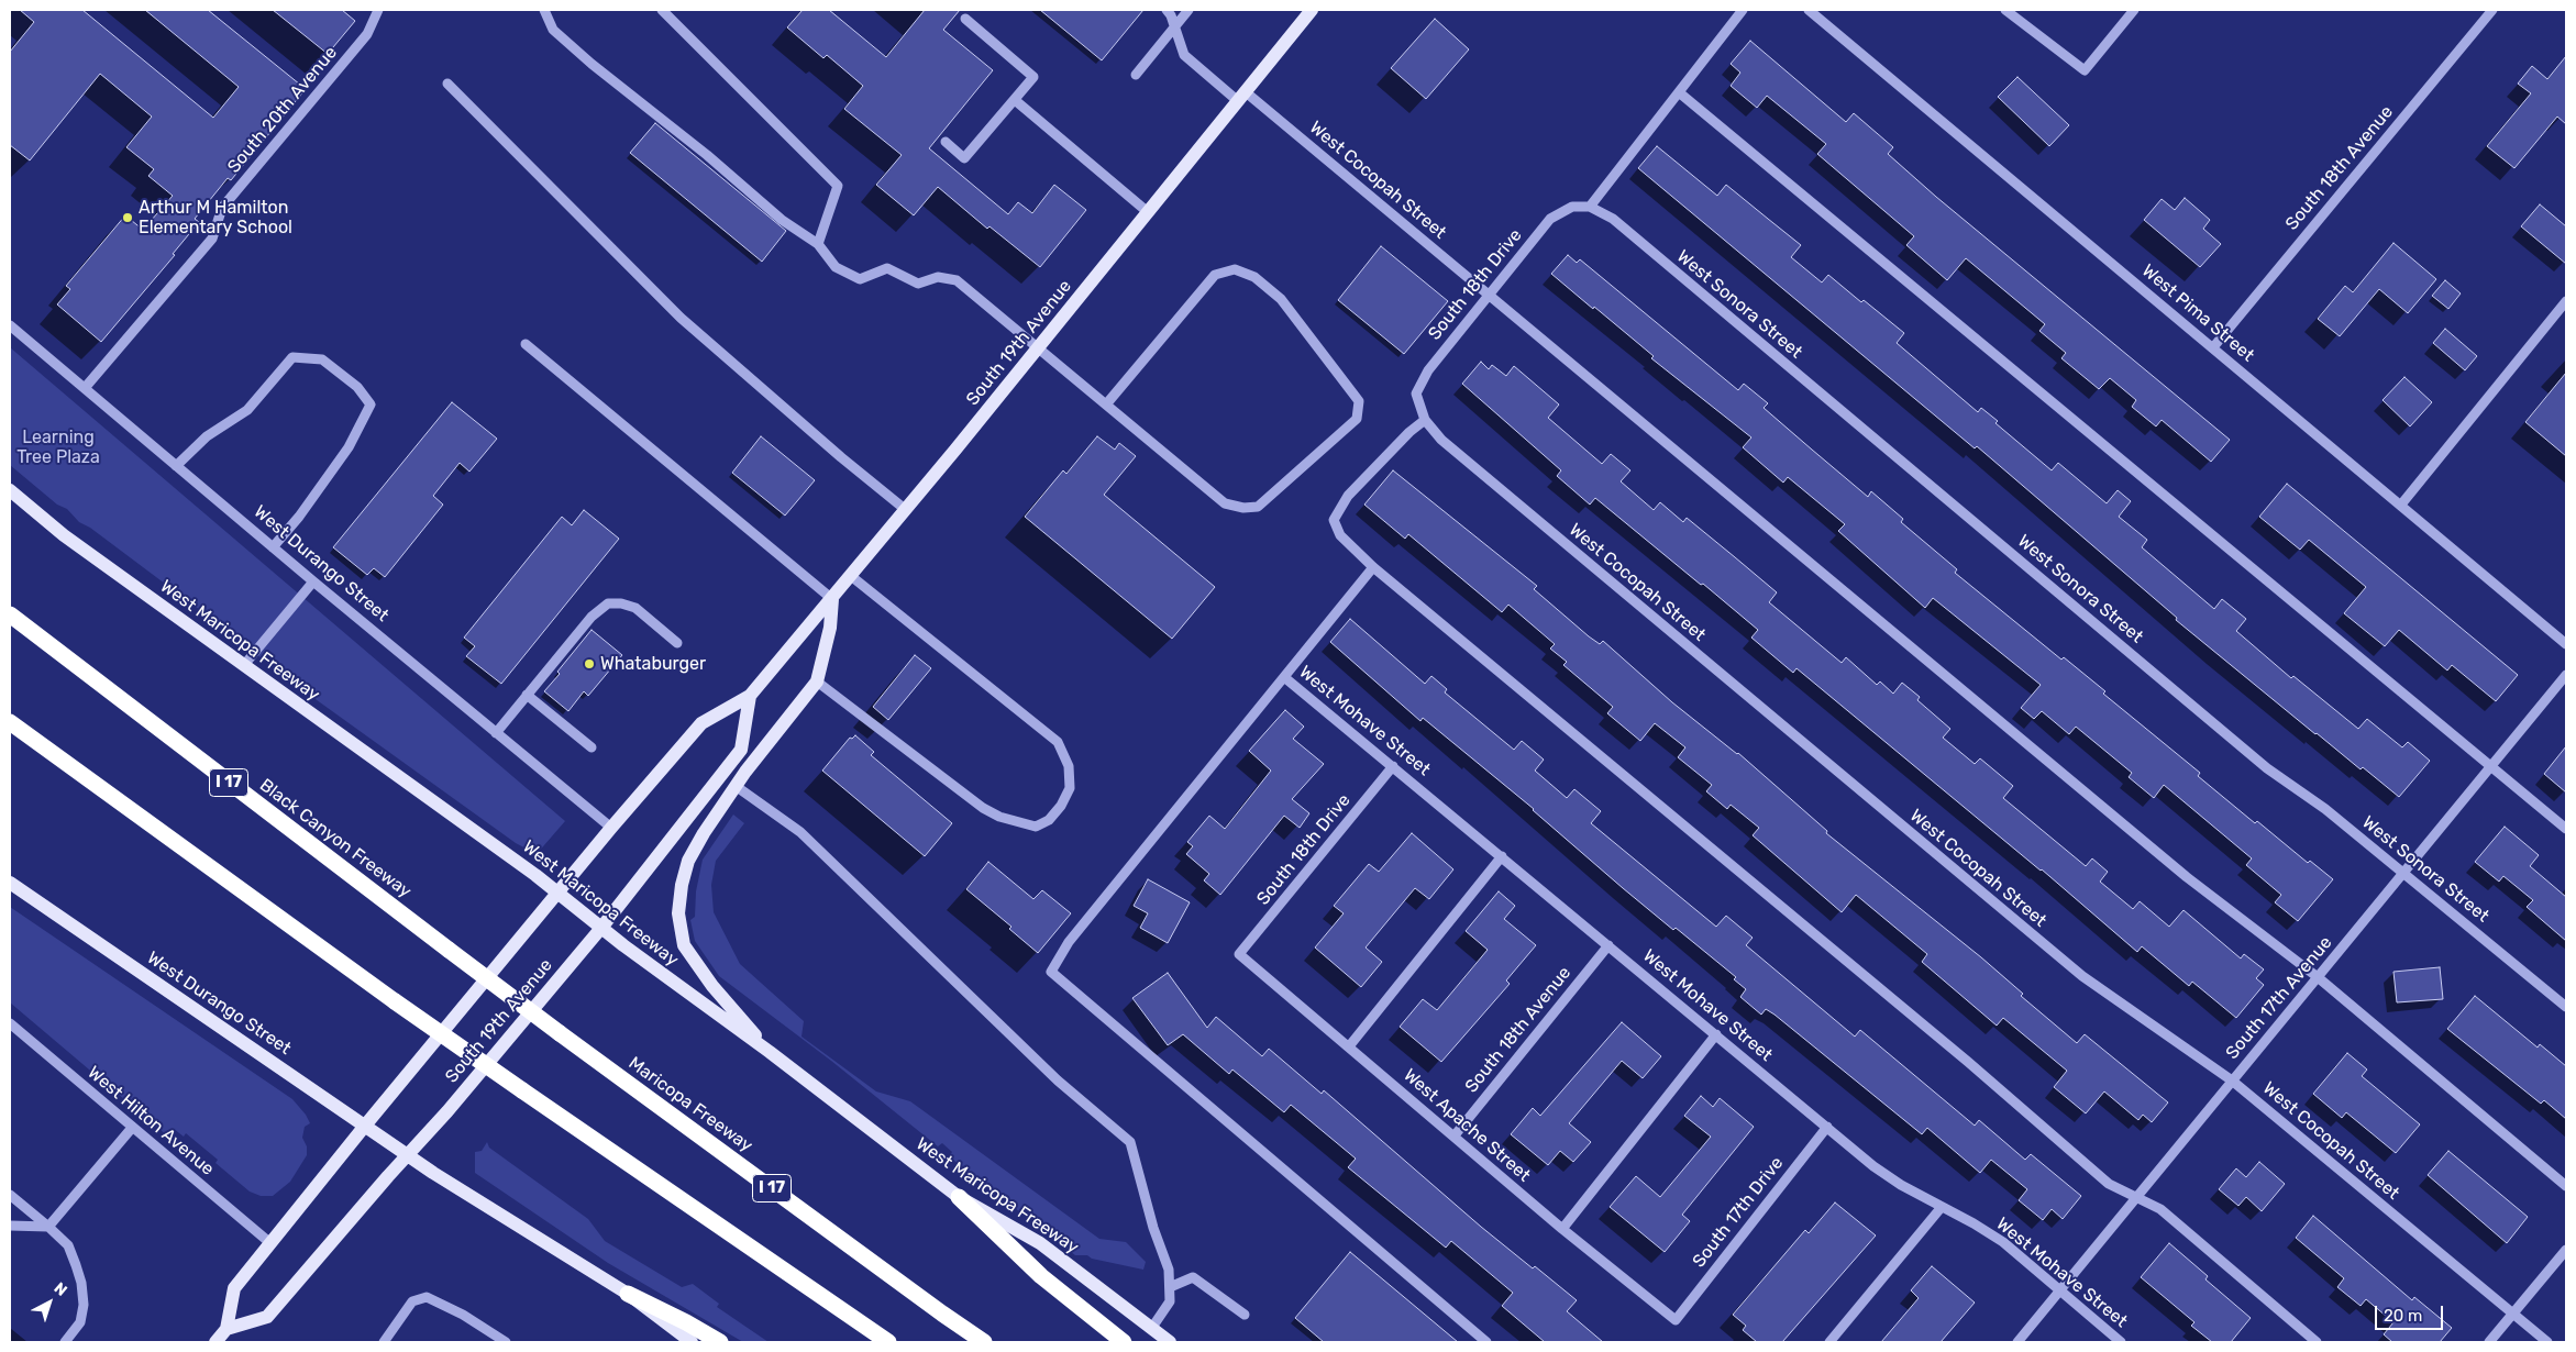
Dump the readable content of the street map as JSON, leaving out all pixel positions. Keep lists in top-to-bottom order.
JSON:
{
  "streets": {
    "highway": ["I 17", "Black Canyon Freeway", "Maricopa Freeway"],
    "main road": ["South 19th Avenue", "West Durango Street", "West Maricopa Freeway"],
    "street": [
      "South 20th Avenue",
      "South 18th Avenue",
      "West Cocopah Street",
      "South 18th Drive",
      "West Sonora Street",
      "West Pima Street",
      "West Mohave Street",
      "South 17th Avenue",
      "West Hilton Avenue",
      "West Apache Street",
      "South 17th Drive"
    ]
  },
  "crossings": [
    ["South 20th Avenue", "West Durango Street"],
    ["South 18th Avenue", "West Pima Street"],
    ["South 18th Avenue", "West Mohave Street"],
    ["South 18th Avenue", "West Apache Street"],
    ["West Cocopah Street", "South 18th Drive"],
    ["West Cocopah Street", "South 19th Avenue"],
    ["West Cocopah Street", "South 17th Avenue"],
    ["South 18th Drive", "West Sonora Street"],
    ["South 18th Drive", "West Mohave Street"],
    ["South 18th Drive", "West Apache Street"],
    ["West Sonora Street", "South 17th Avenue"],
    ["South 19th Avenue", "West Durango Street"],
    ["South 19th Avenue", "West Maricopa Freeway"],
    ["South 19th Avenue", "West Hilton Avenue"],
    ["West Mohave Street", "South 17th Avenue"],
    ["West Mohave Street", "South 17th Drive"],
    ["Black Canyon Freeway", "Maricopa Freeway"],
    ["West Apache Street", "South 17th Drive"]
  ],
  "parks": ["Learning Tree Plaza"],
  "places": ["Arthur M Hamilton Elementary School", "Whataburger"],
  "scale_bar": "20 m",
  "north": "top right"
}
